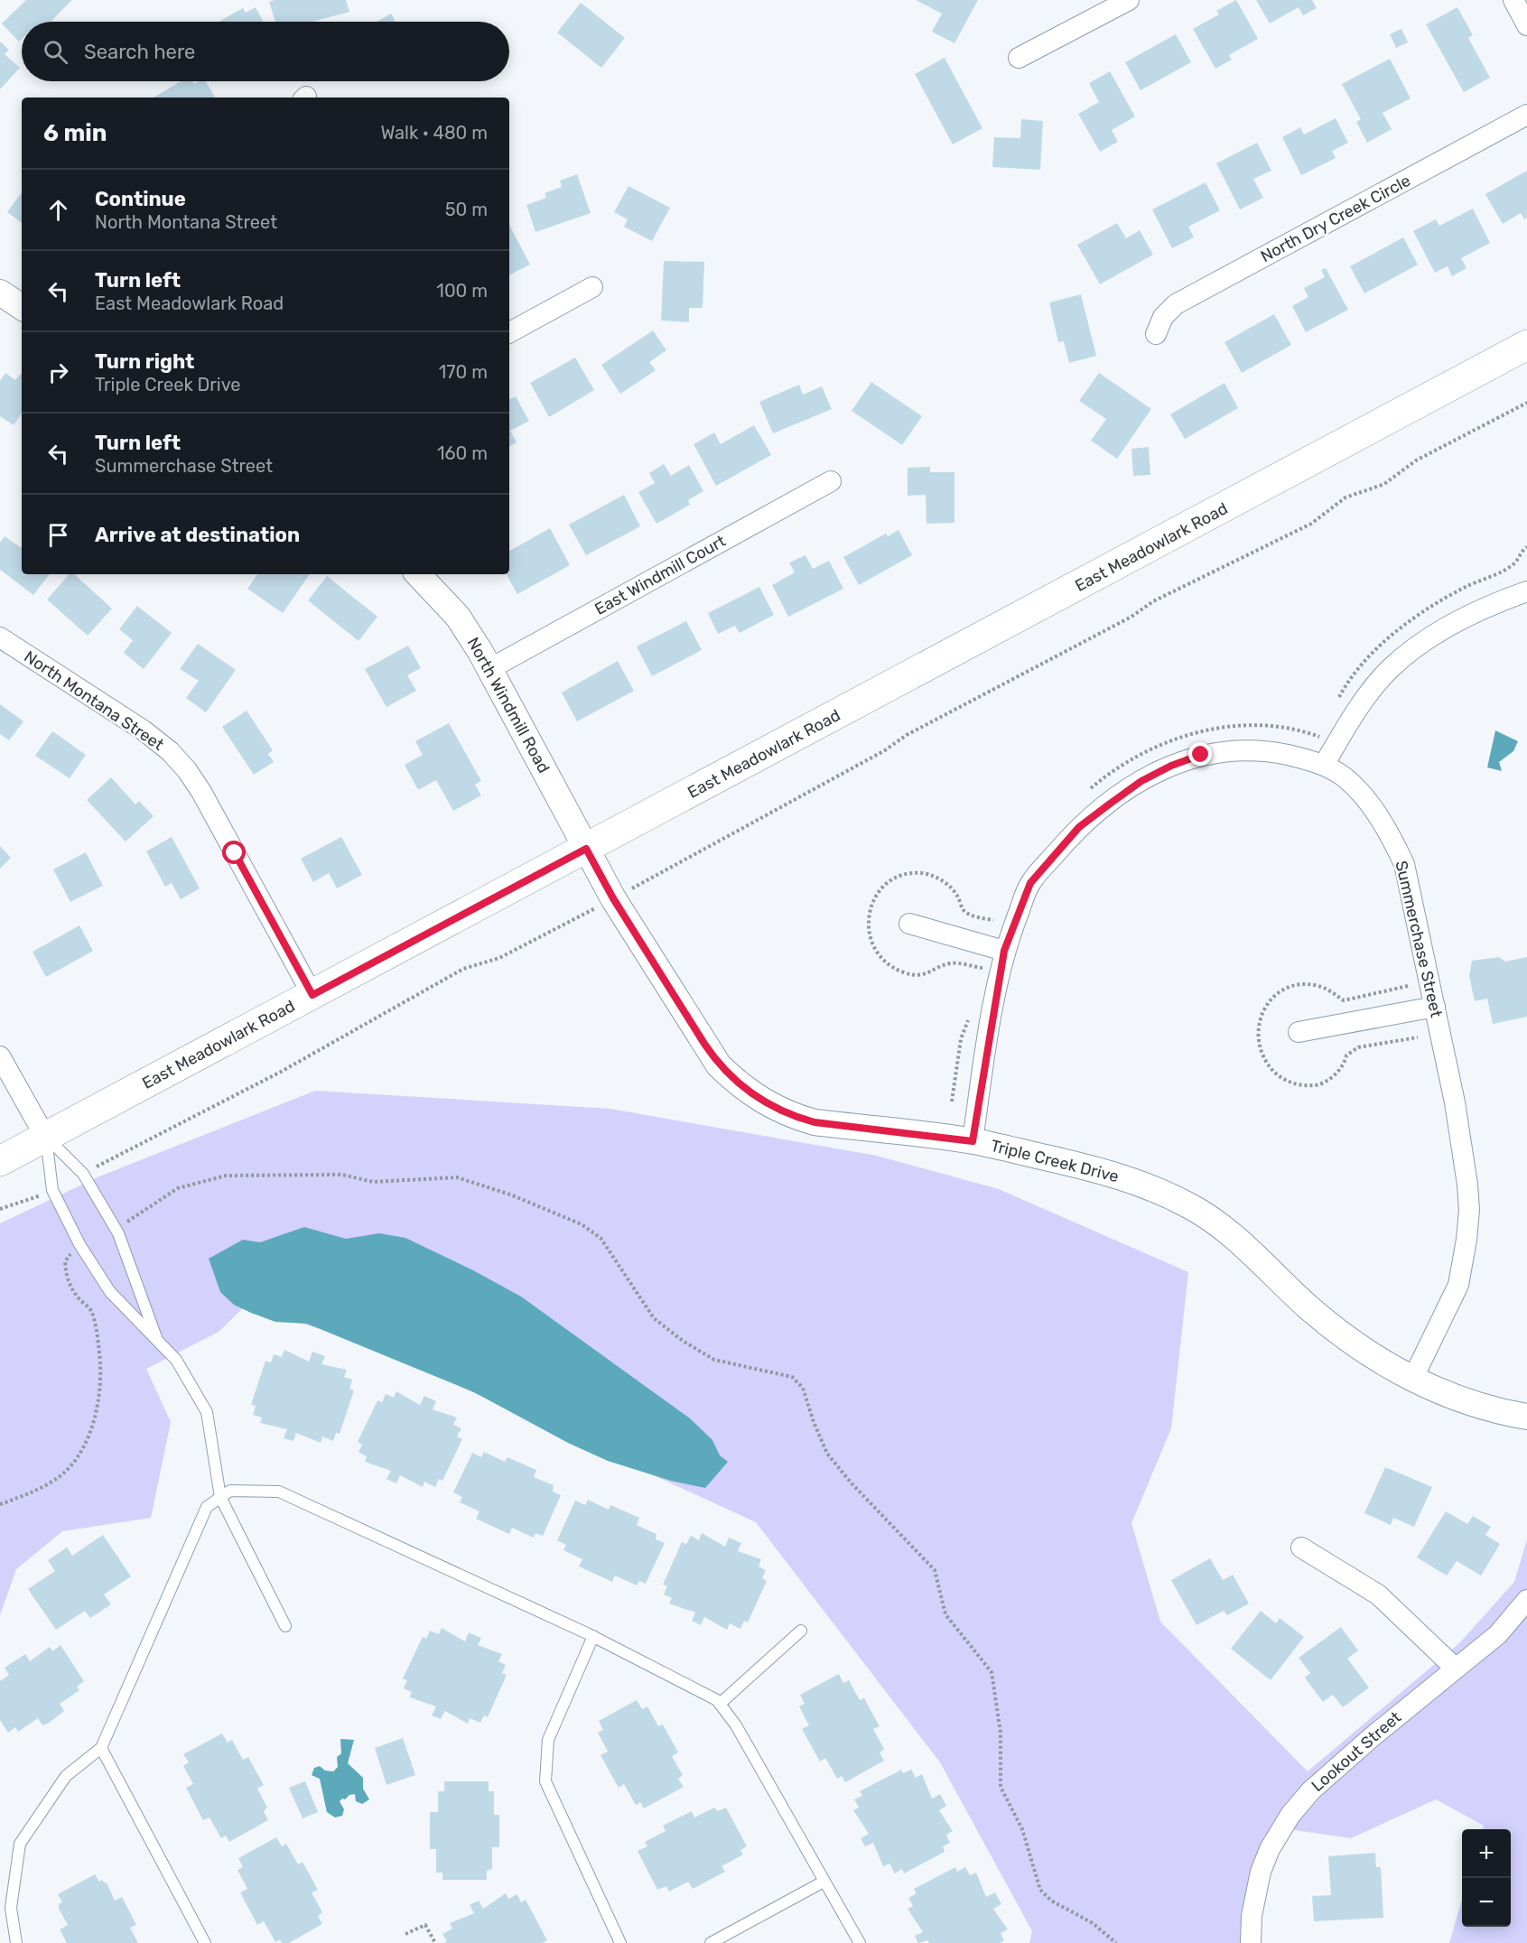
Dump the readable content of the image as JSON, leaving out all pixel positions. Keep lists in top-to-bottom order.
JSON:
{
  "streets": {
    "main road": ["East Meadowlark Road"],
    "street": [
      "North Dry Creek Circle",
      "East Windmill Court",
      "North Montana Street",
      "North Windmill Road",
      "Summerchase Street",
      "Triple Creek Drive",
      "Lookout Street"
    ]
  },
  "crossings": [
    ["East Meadowlark Road", "North Montana Street"],
    ["East Meadowlark Road", "North Windmill Road"],
    ["East Meadowlark Road", "Triple Creek Drive"],
    ["East Windmill Court", "North Windmill Road"],
    ["North Windmill Road", "Triple Creek Drive"],
    ["Summerchase Street", "Triple Creek Drive"]
  ],
  "page": {
    "search": "Search here",
    "heading": ["6 min", "Walk · 480 m"],
    "list": [
      ["Continue", "North Montana Street", "50 m"],
      ["Turn left", "East Meadowlark Road", "100 m"],
      ["Turn right", "Triple Creek Drive", "170 m"],
      ["Turn left", "Summerchase Street", "160 m"],
      "Arrive at destination"
    ],
    "map_buttons": ["+", "−"]
  }
}
